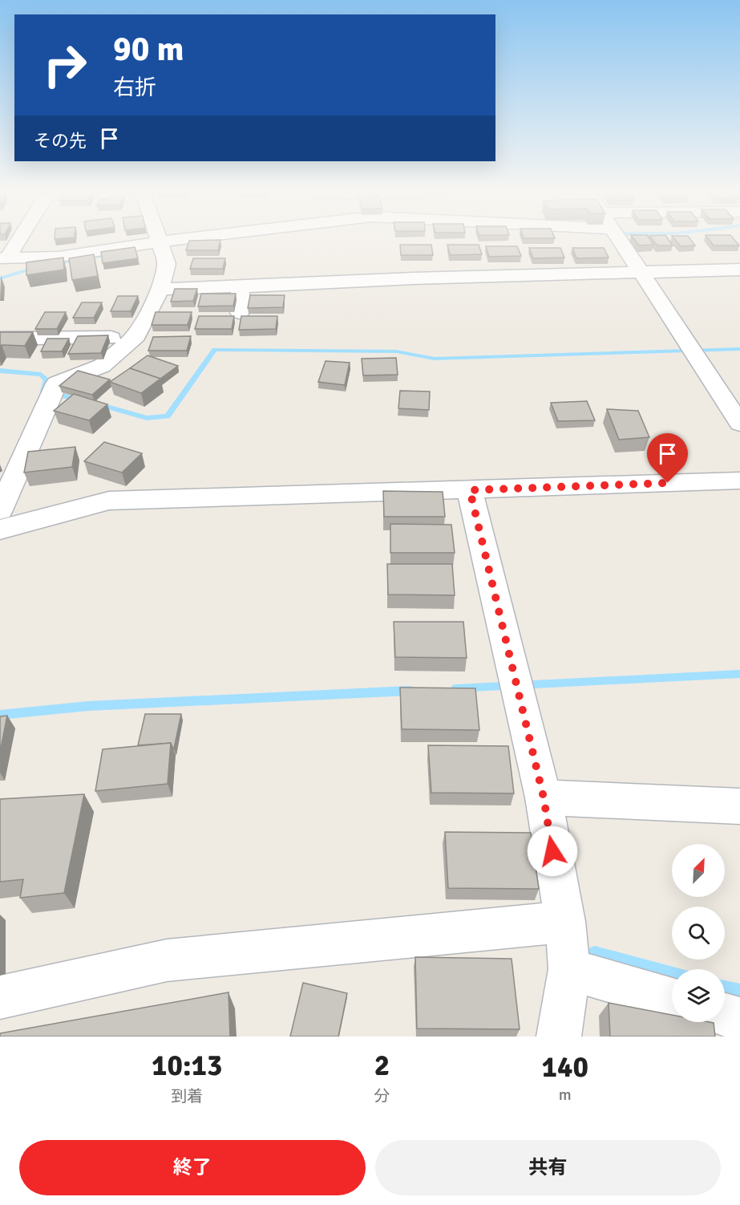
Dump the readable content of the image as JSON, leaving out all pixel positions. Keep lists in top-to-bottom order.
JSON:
{
  "north": "top right",
  "page": {
    "turn": ["90 m", "右折"],
    "then": "その先",
    "eta": [
      "10:13",
      "到着",
      "2",
      "分",
      "140",
      "m"
    ],
    "buttons": ["終了", "共有"]
  }
}
